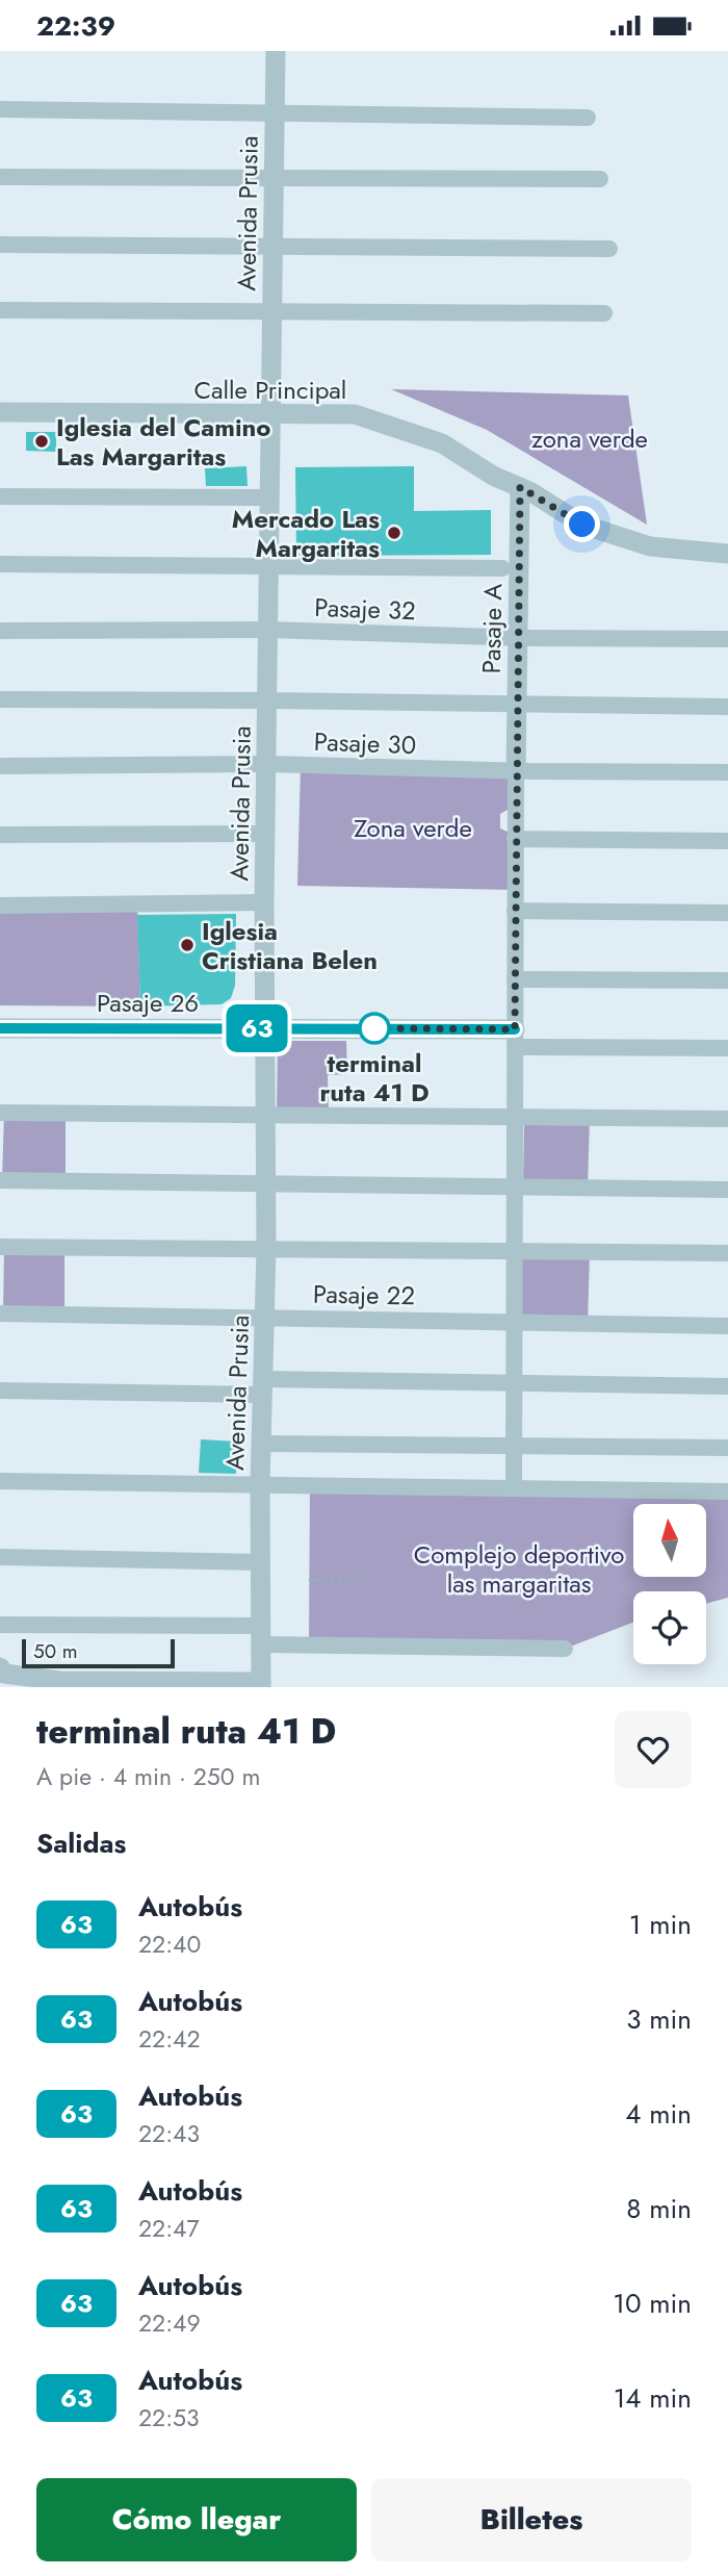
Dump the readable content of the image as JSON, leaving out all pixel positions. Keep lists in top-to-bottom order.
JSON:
{
  "streets": {
    "street": [
      "Avenida Prusia",
      "Calle Principal",
      "Pasaje 32",
      "Pasaje A",
      "Pasaje 30",
      "Pasaje 26",
      "Pasaje 22"
    ]
  },
  "crossings": [
    ["Avenida Prusia", "Calle Principal"],
    ["Avenida Prusia", "Pasaje 32"],
    ["Avenida Prusia", "Pasaje 30"],
    ["Avenida Prusia", "Pasaje 26"],
    ["Avenida Prusia", "Pasaje 22"],
    ["Calle Principal", "Pasaje A"],
    ["Pasaje 32", "Pasaje A"],
    ["Pasaje A", "Pasaje 30"]
  ],
  "parks": ["zona verde", "Zona verde", "Complejo deportivo las margaritas"],
  "places": [
    "Iglesia del Camino Las Margaritas",
    "Mercado Las Margaritas",
    "Iglesia Cristiana Belen",
    "terminal ruta 41 D"
  ],
  "lines": ["bus line 63"],
  "scale_bar": "50 m",
  "north": "top",
  "page": {
    "status": "22:39",
    "on_map": "63",
    "scale": "50 m",
    "heading": [
      ["terminal ruta 41 D", "A pie · 4 min · 250 m"],
      "Salidas"
    ],
    "list": [
      {
        "mark": "63",
        "name": "Autobús",
        "note": "22:40",
        "value": "1 min"
      },
      {
        "mark": "63",
        "name": "Autobús",
        "note": "22:42",
        "value": "3 min"
      },
      {
        "mark": "63",
        "name": "Autobús",
        "note": "22:43",
        "value": "4 min"
      },
      {
        "mark": "63",
        "name": "Autobús",
        "note": "22:47",
        "value": "8 min"
      },
      {
        "mark": "63",
        "name": "Autobús",
        "note": "22:49",
        "value": "10 min"
      },
      {
        "mark": "63",
        "name": "Autobús",
        "note": "22:53",
        "value": "14 min"
      }
    ],
    "buttons": ["Cómo llegar", "Billetes"]
  }
}
